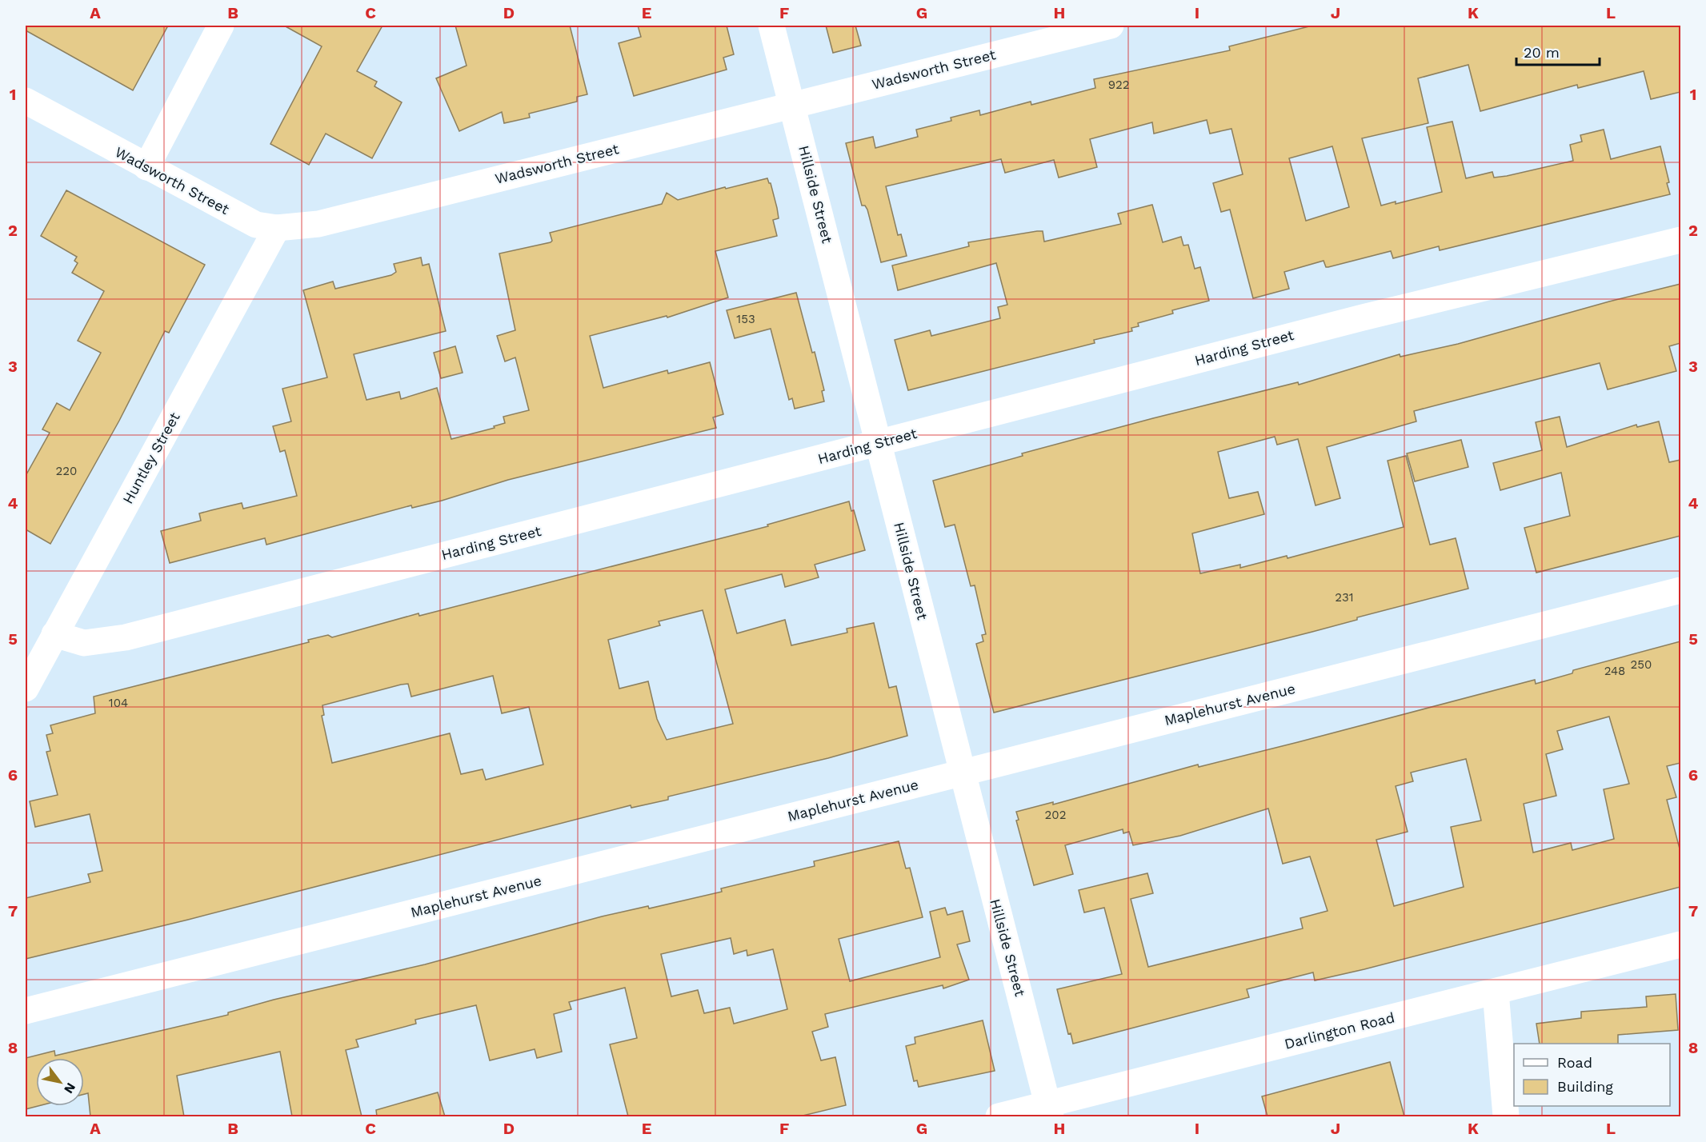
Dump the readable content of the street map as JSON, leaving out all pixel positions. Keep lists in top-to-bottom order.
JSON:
{
  "streets": {
    "street": [
      "Wadsworth Street",
      "Hillside Street",
      "Harding Street",
      "Huntley Street",
      "Maplehurst Avenue",
      "Darlington Road"
    ]
  },
  "crossings": [
    ["Wadsworth Street", "Hillside Street"],
    ["Wadsworth Street", "Huntley Street"],
    ["Hillside Street", "Harding Street"],
    ["Hillside Street", "Maplehurst Avenue"],
    ["Hillside Street", "Darlington Road"],
    ["Harding Street", "Huntley Street"]
  ],
  "house_numbers": [
    "922",
    "153",
    "220",
    "231",
    "250",
    "248",
    "104",
    "202"
  ],
  "legend": ["Road", "Building"],
  "scale_bar": "20 m",
  "north": "bottom right",
  "grid": {
    "columns": [
      "A",
      "B",
      "C",
      "D",
      "E",
      "F",
      "G",
      "H",
      "I",
      "J",
      "K",
      "L"
    ],
    "rows": [
      "1",
      "2",
      "3",
      "4",
      "5",
      "6",
      "7",
      "8"
    ]
  }
}
